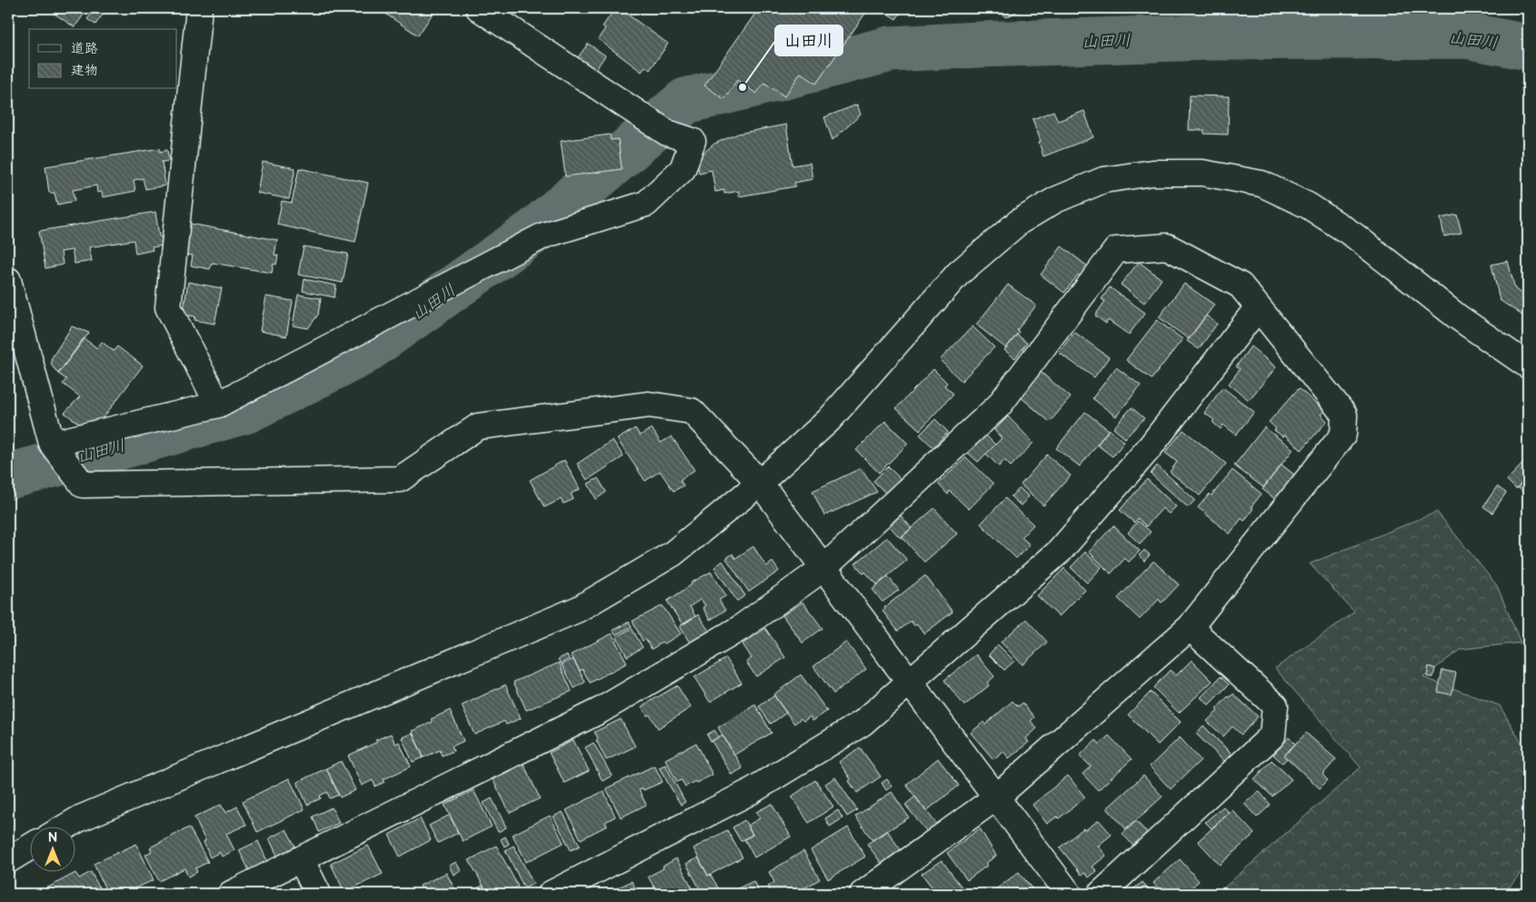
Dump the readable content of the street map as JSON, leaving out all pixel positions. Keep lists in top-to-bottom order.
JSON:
{
  "water": ["山田川"],
  "places": ["山田川"],
  "legend": ["道路", "建物"],
  "north": "top"
}
